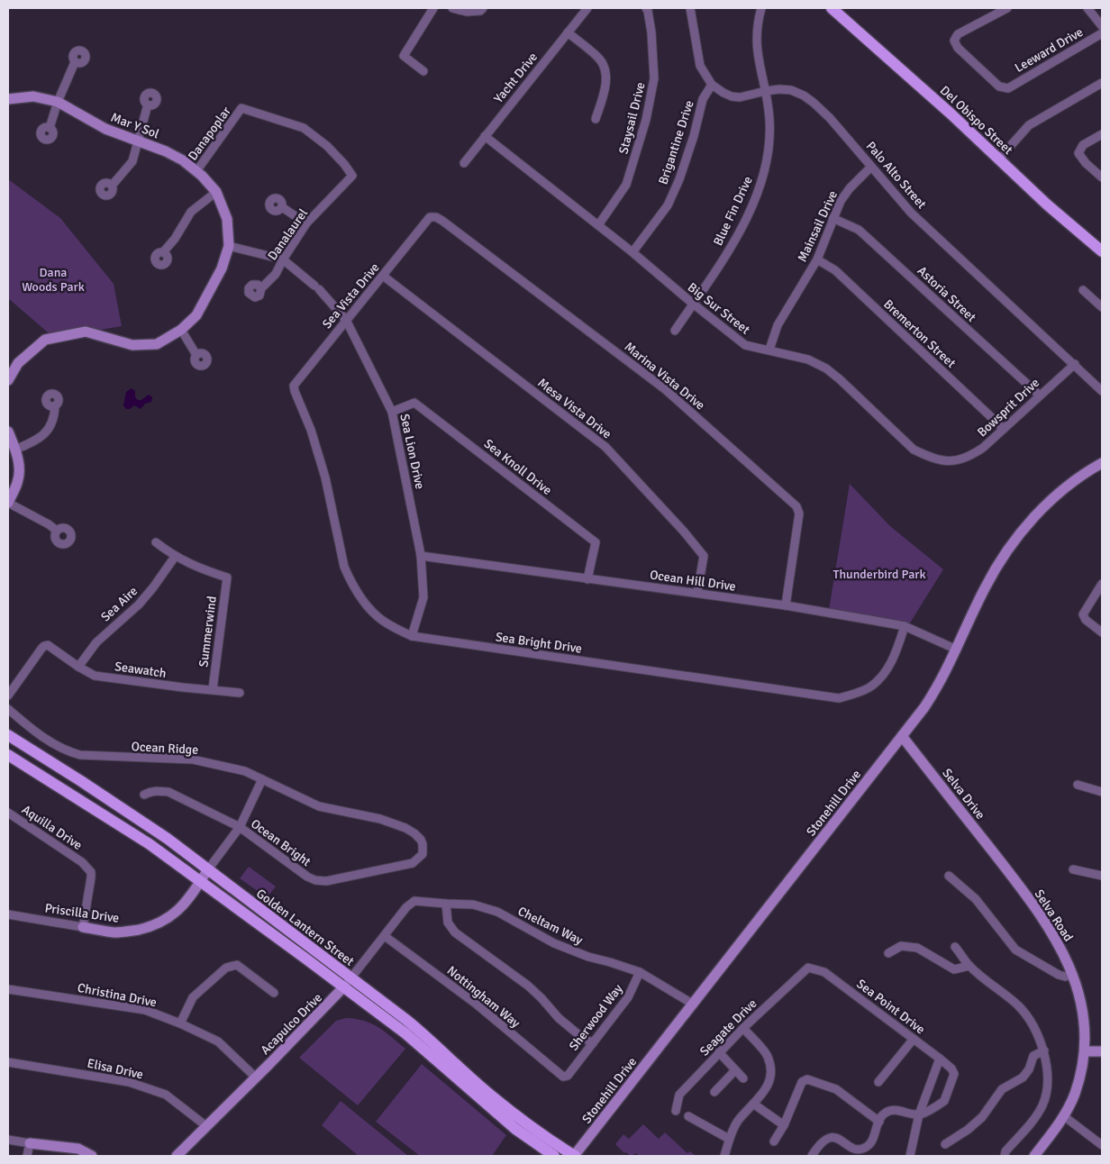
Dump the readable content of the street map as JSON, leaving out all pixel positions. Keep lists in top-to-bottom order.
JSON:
{
  "streets": {
    "main road": ["Del Obispo Street", "Golden Lantern Street"],
    "street": [
      "Leeward Drive",
      "Yacht Drive",
      "Staysail Drive",
      "Mar Y Sol",
      "Danapoplar",
      "Brigantine Drive",
      "Palo Alto Street",
      "Blue Fin Drive",
      "Mainsail Drive",
      "Danalaurel",
      "Astoria Street",
      "Sea Vista Drive",
      "Big Sur Street",
      "Bremerton Street",
      "Marina Vista Drive",
      "Bowsprit Drive",
      "Mesa Vista Drive",
      "Sea Lion Drive",
      "Sea Knoll Drive",
      "Ocean Hill Drive",
      "Sea Aire",
      "Summerwind",
      "Sea Bright Drive",
      "Seawatch",
      "Ocean Ridge",
      "Selva Drive",
      "Stonehill Drive",
      "Aquilla Drive",
      "Ocean Bright",
      "Priscilla Drive",
      "Selva Road",
      "Cheltam Way",
      "Christina Drive",
      "Nottingham Way",
      "Sea Point Drive",
      "Sherwood Way",
      "Acapulco Drive",
      "Seagate Drive",
      "Elisa Drive"
    ]
  },
  "crossings": [
    ["Yacht Drive", "Big Sur Street"],
    ["Staysail Drive", "Big Sur Street"],
    ["Mar Y Sol", "Danapoplar"],
    ["Mar Y Sol", "Sea Lion Drive"],
    ["Danapoplar", "Danalaurel"],
    ["Brigantine Drive", "Palo Alto Street"],
    ["Brigantine Drive", "Big Sur Street"],
    ["Palo Alto Street", "Blue Fin Drive"],
    ["Palo Alto Street", "Mainsail Drive"],
    ["Palo Alto Street", "Bowsprit Drive"],
    ["Blue Fin Drive", "Big Sur Street"],
    ["Mainsail Drive", "Astoria Street"],
    ["Mainsail Drive", "Big Sur Street"],
    ["Mainsail Drive", "Bremerton Street"],
    ["Danalaurel", "Sea Lion Drive"],
    ["Astoria Street", "Bowsprit Drive"],
    ["Sea Vista Drive", "Marina Vista Drive"],
    ["Sea Vista Drive", "Mesa Vista Drive"],
    ["Sea Vista Drive", "Sea Lion Drive"],
    ["Sea Vista Drive", "Sea Bright Drive"],
    ["Big Sur Street", "Bowsprit Drive"],
    ["Bremerton Street", "Bowsprit Drive"],
    ["Marina Vista Drive", "Ocean Hill Drive"],
    ["Mesa Vista Drive", "Ocean Hill Drive"],
    ["Sea Lion Drive", "Sea Knoll Drive"],
    ["Sea Lion Drive", "Ocean Hill Drive"],
    ["Sea Lion Drive", "Sea Bright Drive"],
    ["Sea Knoll Drive", "Ocean Hill Drive"],
    ["Ocean Hill Drive", "Sea Bright Drive"],
    ["Ocean Hill Drive", "Stonehill Drive"],
    ["Sea Aire", "Summerwind"],
    ["Sea Aire", "Seawatch"],
    ["Summerwind", "Seawatch"],
    ["Ocean Ridge", "Ocean Bright"],
    ["Selva Drive", "Stonehill Drive"],
    ["Selva Drive", "Selva Road"],
    ["Stonehill Drive", "Cheltam Way"],
    ["Stonehill Drive", "Golden Lantern Street"],
    ["Aquilla Drive", "Priscilla Drive"],
    ["Priscilla Drive", "Golden Lantern Street"],
    ["Cheltam Way", "Sherwood Way"],
    ["Cheltam Way", "Acapulco Drive"],
    ["Golden Lantern Street", "Acapulco Drive"],
    ["Christina Drive", "Acapulco Drive"],
    ["Nottingham Way", "Sherwood Way"],
    ["Nottingham Way", "Acapulco Drive"],
    ["Sea Point Drive", "Seagate Drive"],
    ["Acapulco Drive", "Elisa Drive"]
  ],
  "parks": ["Dana Woods Park", "Thunderbird Park"]
}
